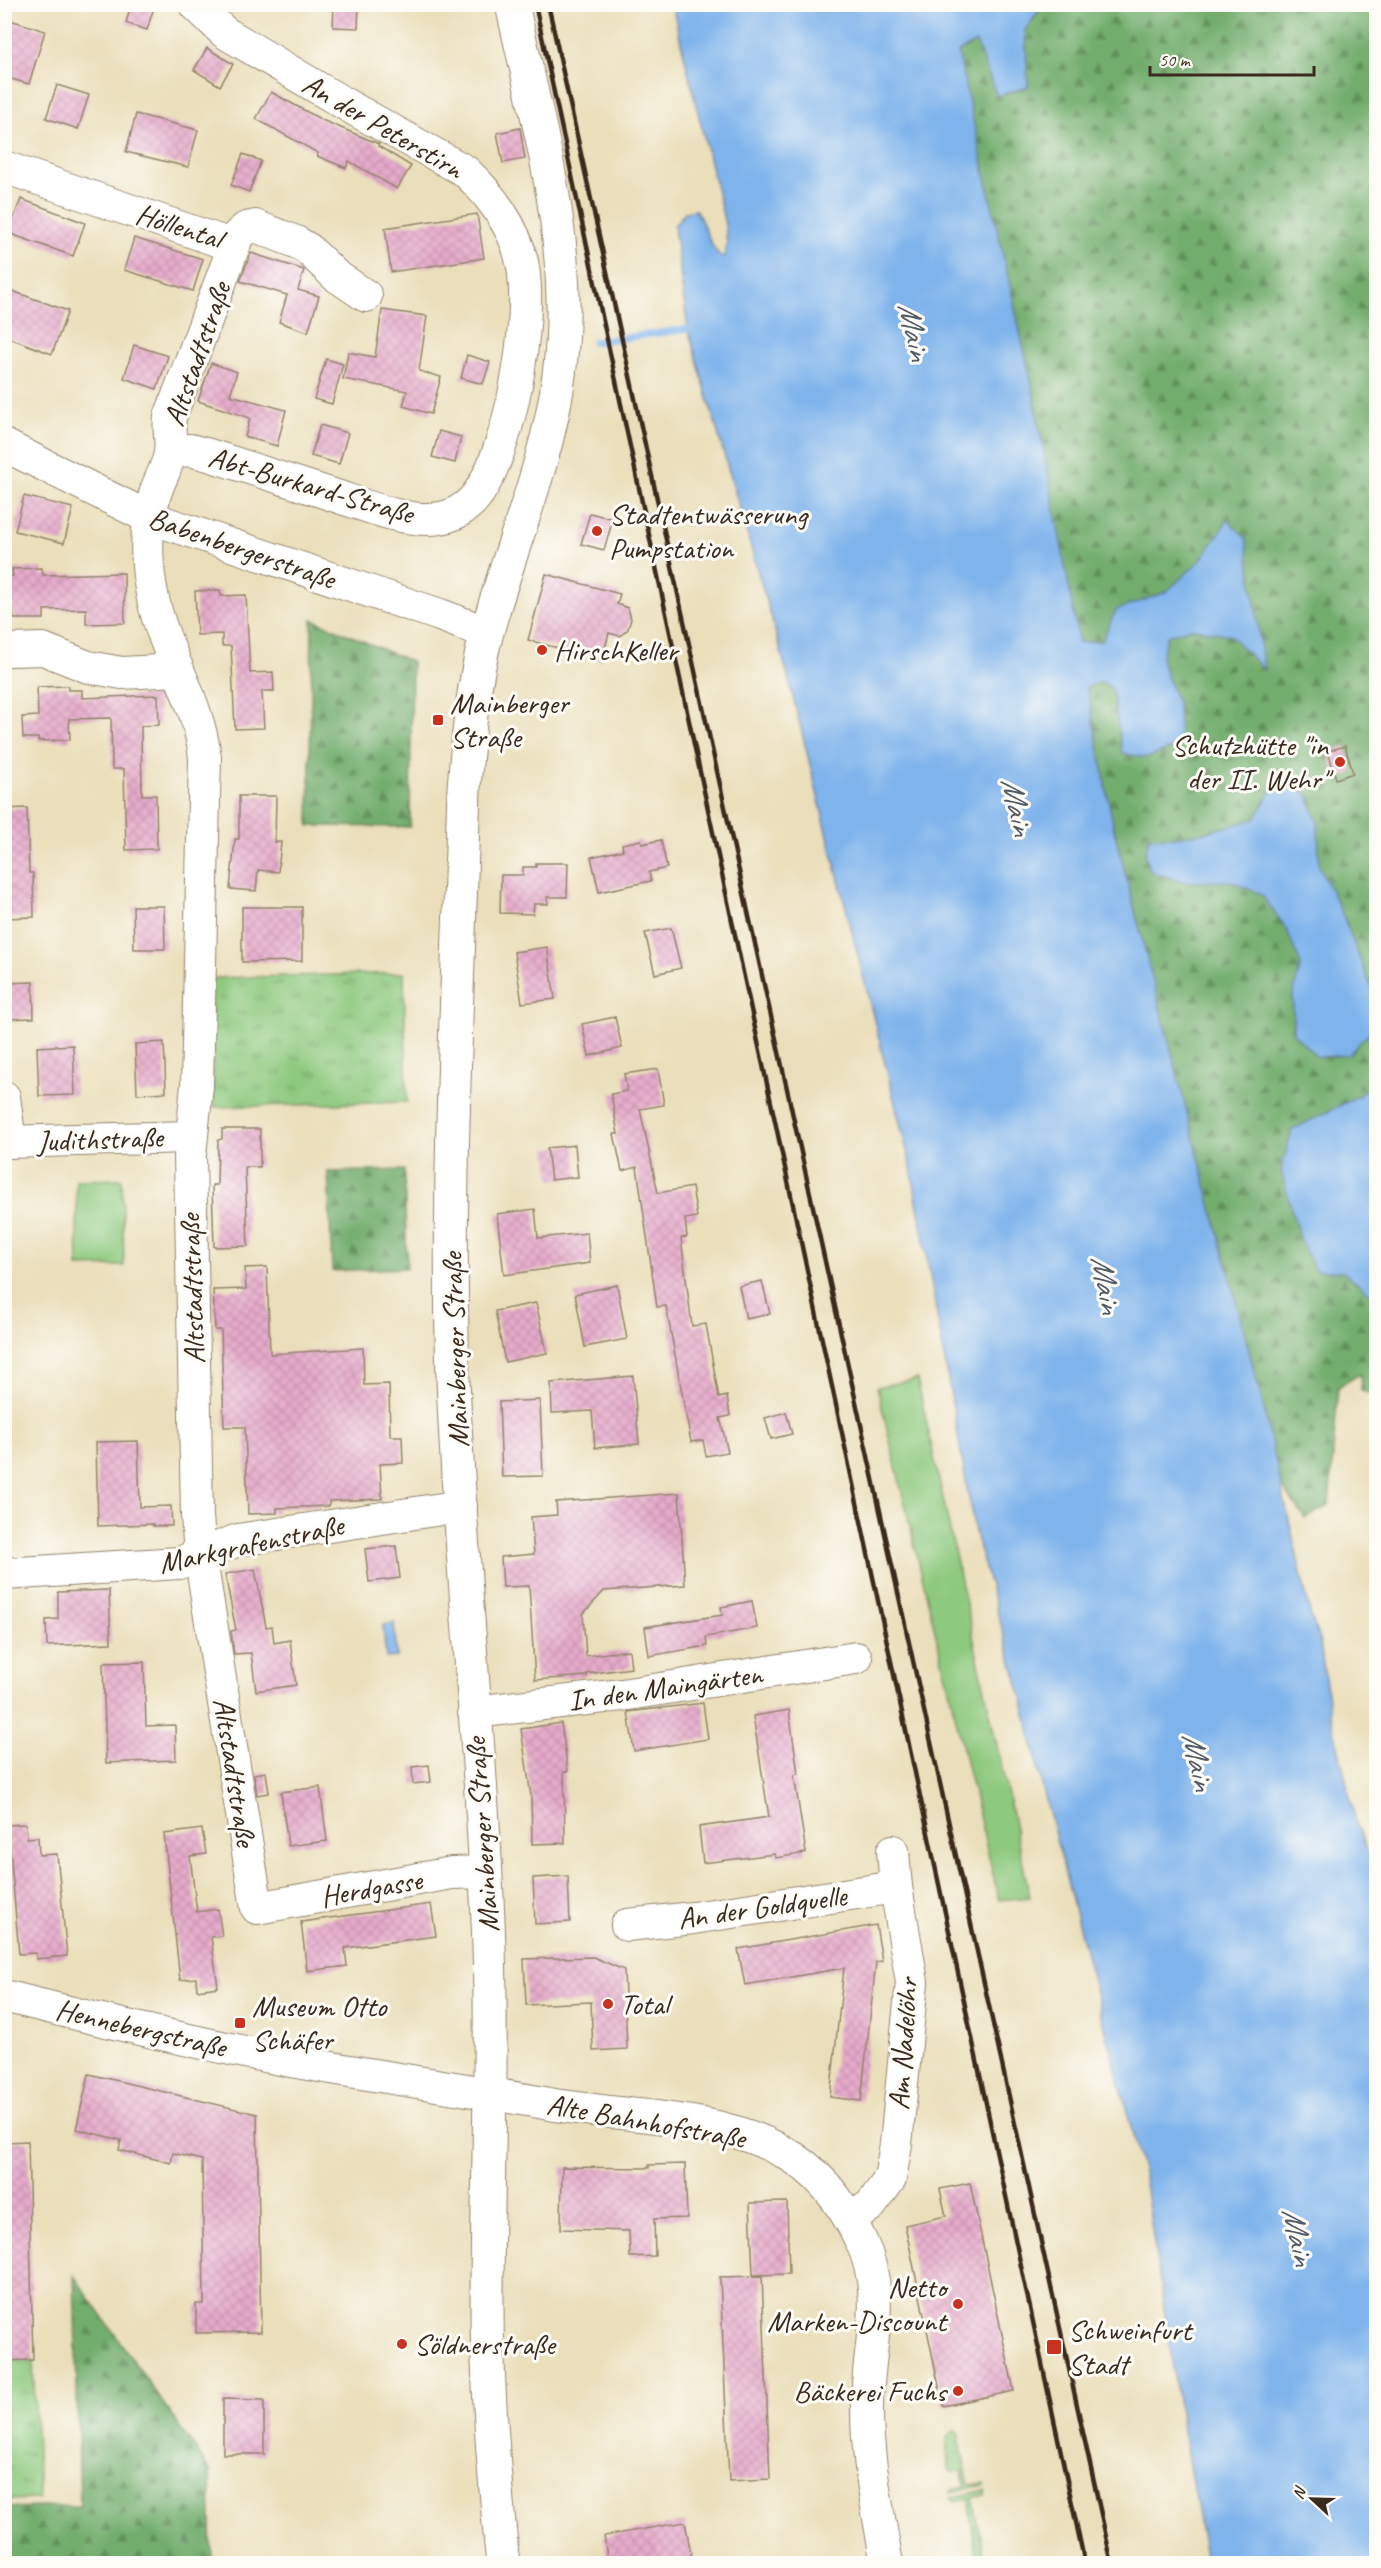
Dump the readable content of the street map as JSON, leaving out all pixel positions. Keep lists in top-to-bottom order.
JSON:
{
  "streets": {
    "main road": ["Mainberger Straße"],
    "street": [
      "An der Peterstirn",
      "Höllental",
      "Altstadtstraße",
      "Abt-Burkard-Straße",
      "Babenbergerstraße",
      "Judithstraße",
      "Markgrafenstraße",
      "In den Maingärten",
      "Herdgasse",
      "An der Goldquelle",
      "Hennebergstraße",
      "Am Nadelöhr",
      "Alte Bahnhofstraße"
    ]
  },
  "crossings": [
    ["An der Peterstirn", "Abt-Burkard-Straße"],
    ["Höllental", "Altstadtstraße"],
    ["Altstadtstraße", "Abt-Burkard-Straße"],
    ["Altstadtstraße", "Babenbergerstraße"],
    ["Altstadtstraße", "Judithstraße"],
    ["Altstadtstraße", "Markgrafenstraße"],
    ["Altstadtstraße", "Herdgasse"],
    ["Babenbergerstraße", "Mainberger Straße"],
    ["Mainberger Straße", "Markgrafenstraße"],
    ["Mainberger Straße", "In den Maingärten"],
    ["Mainberger Straße", "Herdgasse"],
    ["Mainberger Straße", "Hennebergstraße"],
    ["Mainberger Straße", "Alte Bahnhofstraße"],
    ["An der Goldquelle", "Am Nadelöhr"],
    ["Hennebergstraße", "Alte Bahnhofstraße"],
    ["Am Nadelöhr", "Alte Bahnhofstraße"]
  ],
  "water": ["Main"],
  "places": {
    "other": [
      "Stadtentwässerung Pumpstation",
      "HirschKeller",
      "Schutzhütte \"in der II. Wehr\"",
      "Total",
      "Netto Marken-Discount",
      "Söldnerstraße",
      "Bäckerei Fuchs"
    ],
    "transit": ["Mainberger Straße", "Museum Otto Schäfer", "Schweinfurt Stadt"]
  },
  "scale_bar": "50 m",
  "north": "left"
}
